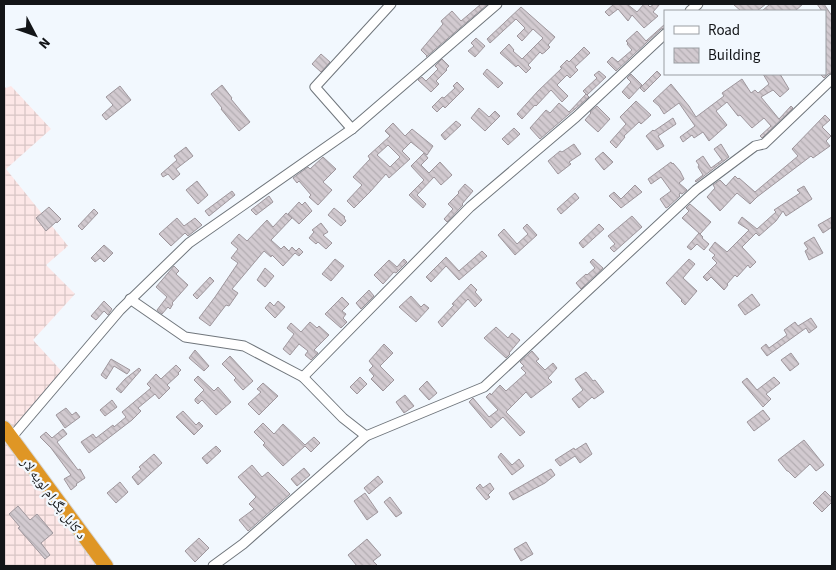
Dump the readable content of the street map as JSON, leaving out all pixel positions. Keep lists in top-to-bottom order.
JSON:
{
  "streets": {
    "highway": ["د کابل بگرام لویه لار"]
  },
  "legend": ["Road", "Building"],
  "north": "bottom right"
}
